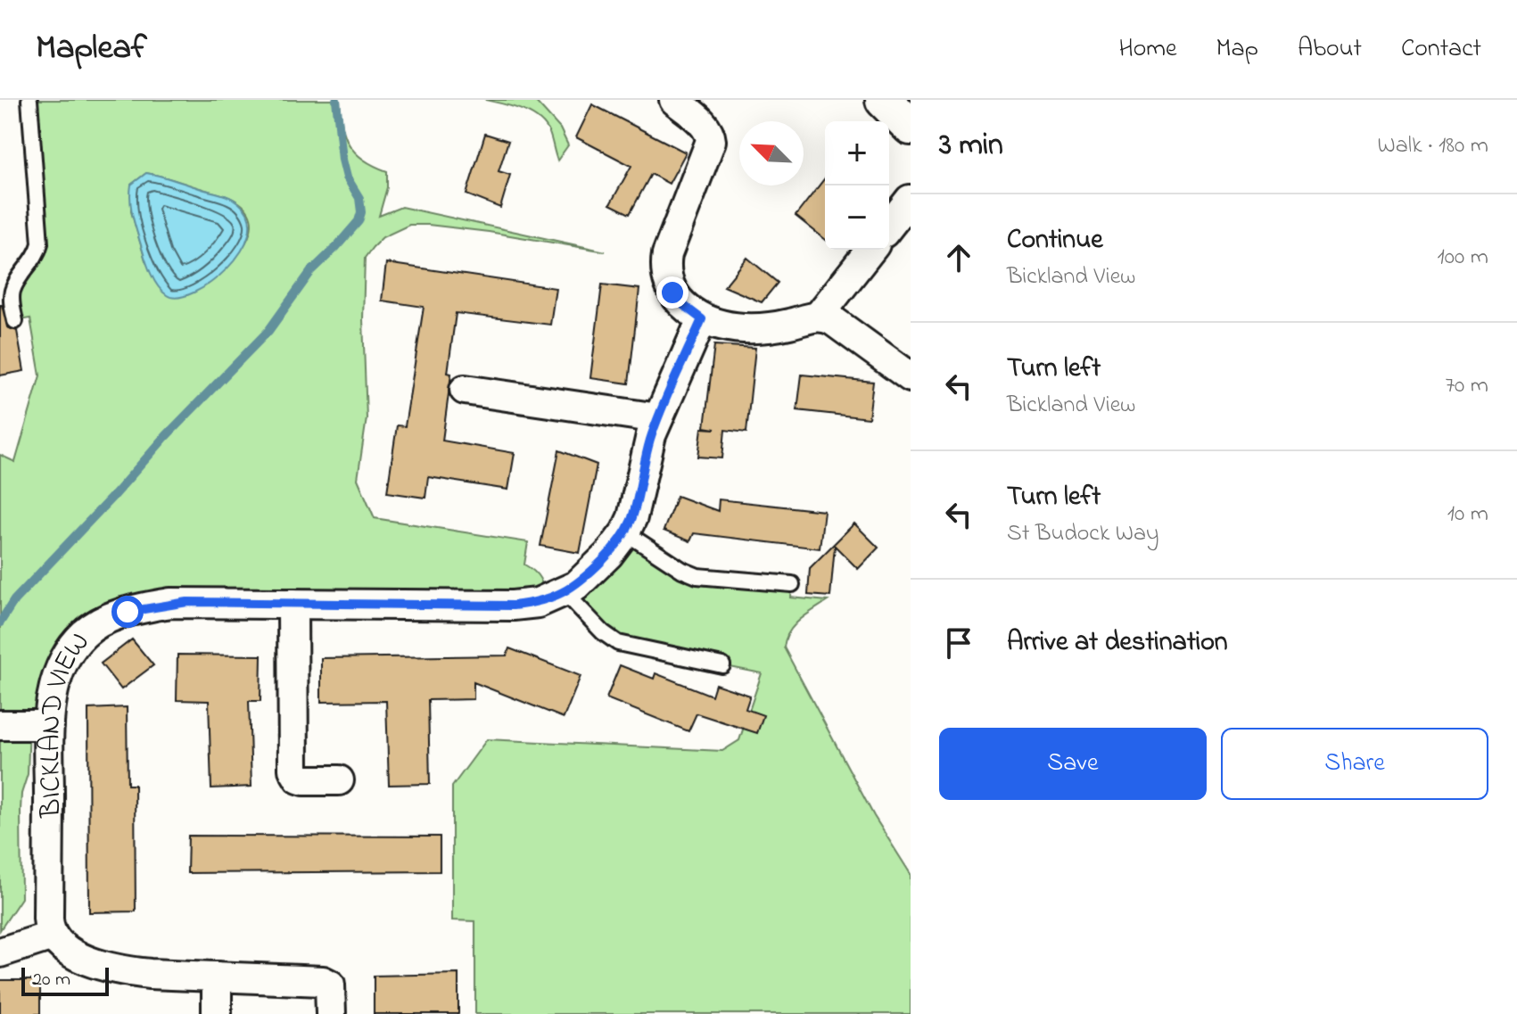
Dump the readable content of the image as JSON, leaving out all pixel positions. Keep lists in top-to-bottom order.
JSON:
{
  "streets": {
    "street": ["BICKLAND VIEW"]
  },
  "scale_bar": "20 m",
  "north": "top left",
  "page": {
    "header": "Mapleaf",
    "nav": [
      "Home",
      "Map",
      "About",
      "Contact"
    ],
    "heading": ["3 min", "Walk · 180 m"],
    "map_buttons": ["+", "−"],
    "list": [
      ["Continue", "Bickland View", "100 m"],
      ["Turn left", "Bickland View", "70 m"],
      ["Turn left", "St Budock Way", "10 m"],
      "Arrive at destination"
    ],
    "buttons": ["Save", "Share"],
    "scale": "20 m"
  }
}
